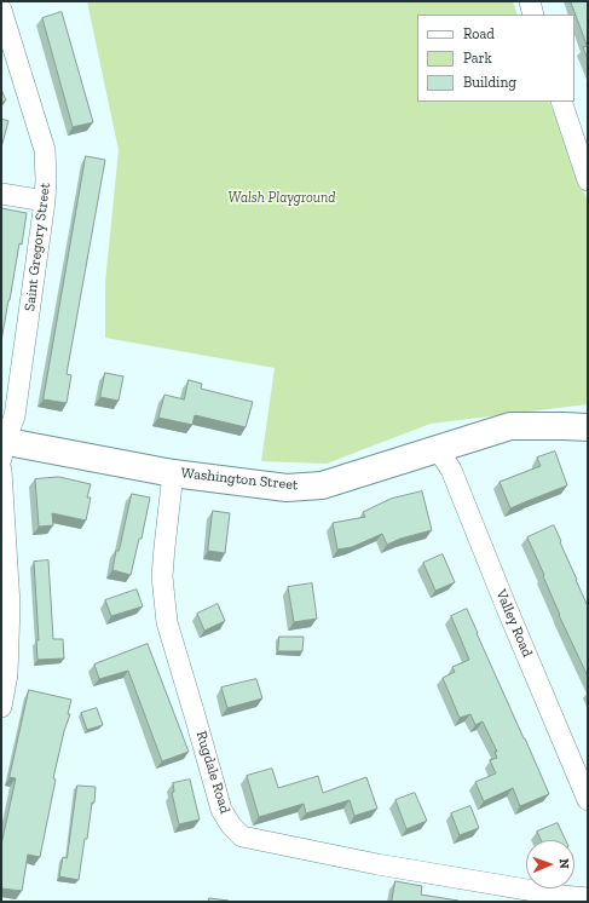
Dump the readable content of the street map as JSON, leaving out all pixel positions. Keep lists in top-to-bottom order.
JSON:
{
  "streets": {
    "main road": ["Washington Street"],
    "street": ["Saint Gregory Street", "Valley Road", "Rugdale Road"]
  },
  "crossings": [
    ["Saint Gregory Street", "Washington Street"],
    ["Washington Street", "Valley Road"],
    ["Washington Street", "Rugdale Road"]
  ],
  "parks": ["Walsh Playground"],
  "legend": ["Road", "Park", "Building"],
  "north": "right"
}
